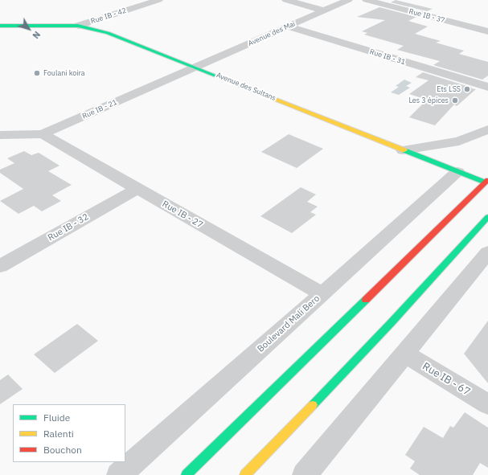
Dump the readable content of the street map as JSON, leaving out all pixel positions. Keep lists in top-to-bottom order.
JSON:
{
  "streets": {
    "street": [
      "Rue IB - 42",
      "Rue IB - 37",
      "Avenue des Maï",
      "Rue IB - 31",
      "Avenue des Sultans",
      "Rue IB - 21",
      "Rue IB - 27",
      "Rue IB - 32",
      "Boulevard Mali Bero",
      "Rue IB - 67"
    ]
  },
  "crossings": [
    ["Rue IB - 42", "Avenue des Sultans"],
    ["Avenue des Maï", "Rue IB - 31"],
    ["Avenue des Maï", "Avenue des Sultans"],
    ["Avenue des Maï", "Rue IB - 21"],
    ["Avenue des Sultans", "Rue IB - 21"],
    ["Avenue des Sultans", "Boulevard Mali Bero"],
    ["Rue IB - 21", "Rue IB - 27"],
    ["Rue IB - 27", "Rue IB - 32"],
    ["Rue IB - 27", "Boulevard Mali Bero"]
  ],
  "places": ["Foulani koira", "Ets LSS", "Les 3 épices"],
  "legend": ["Fluide", "Ralenti", "Bouchon"],
  "north": "bottom right"
}
